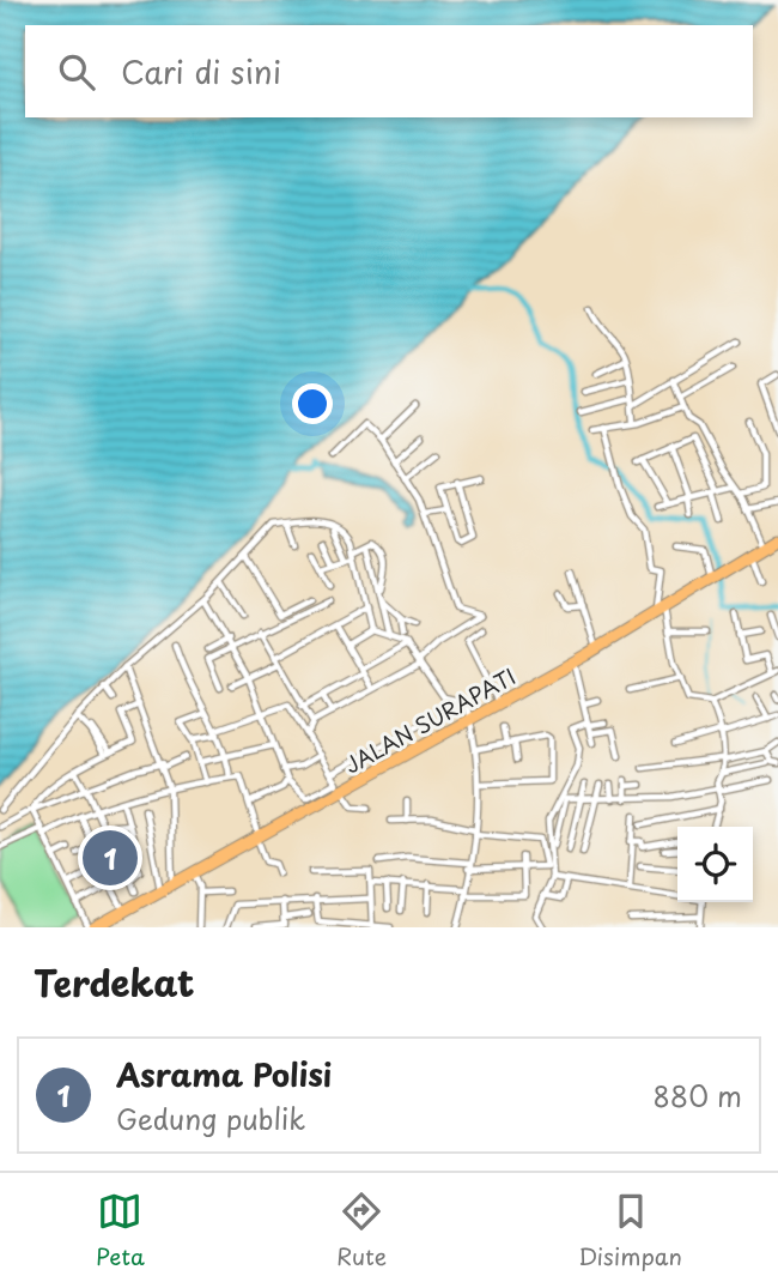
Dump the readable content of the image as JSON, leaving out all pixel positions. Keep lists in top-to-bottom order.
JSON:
{
  "streets": {
    "highway": ["JALAN SURAPATI"]
  },
  "page": {
    "search": "Cari di sini",
    "pins": "1",
    "heading": "Terdekat",
    "list": [
      {
        "mark": "1",
        "name": "Asrama Polisi",
        "note": "Gedung publik",
        "value": "880 m"
      }
    ],
    "nav": ["Peta", "Rute", "Disimpan"]
  }
}
